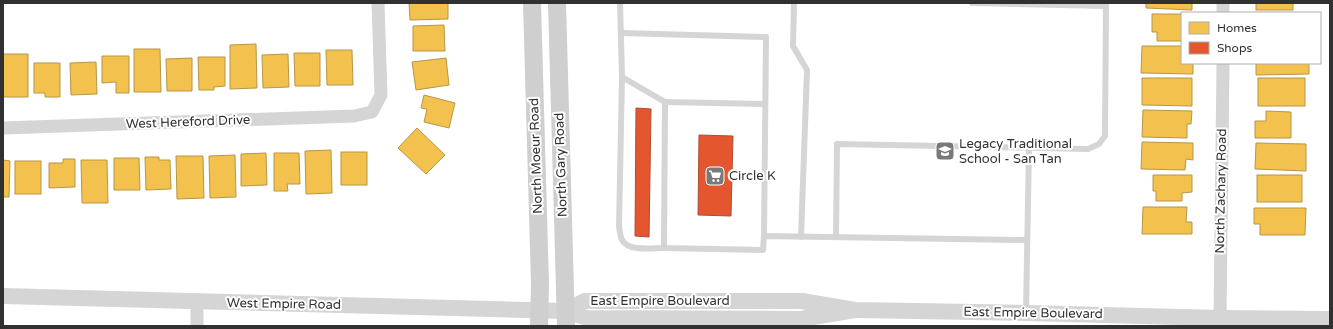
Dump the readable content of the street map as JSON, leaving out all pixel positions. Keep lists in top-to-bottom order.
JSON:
{
  "streets": {
    "main road": ["North Moeur Road", "North Gary Road"],
    "street": [
      "West Hereford Drive",
      "North Zachary Road",
      "East Empire Boulevard",
      "West Empire Road"
    ]
  },
  "crossings": [
    ["North Moeur Road", "West Empire Road"],
    ["North Gary Road", "East Empire Boulevard"],
    ["North Gary Road", "West Empire Road"],
    ["North Zachary Road", "East Empire Boulevard"],
    ["East Empire Boulevard", "West Empire Road"]
  ],
  "places": {
    "school or university": ["Legacy Traditional School - San Tan"],
    "supermarket": ["Circle K"]
  },
  "legend": ["Homes", "Shops"]
}
